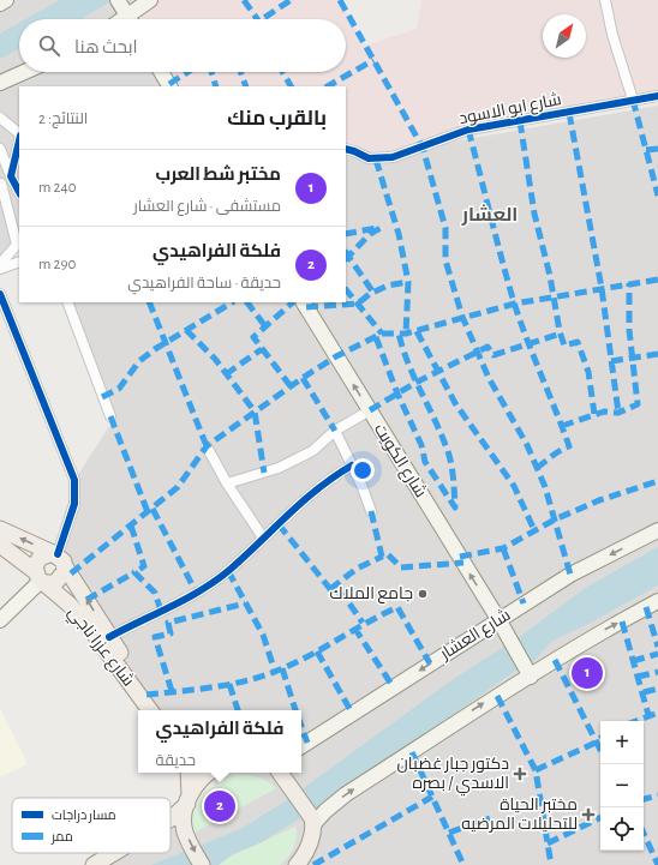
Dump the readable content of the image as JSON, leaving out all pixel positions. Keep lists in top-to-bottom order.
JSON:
{
  "streets": {
    "main road": ["شارع الكويت", "شارع العشار", "شارع عزرا ناجي"],
    "street": ["شارع ابو الاسود"]
  },
  "crossings": [
    ["شارع الكويت", "شارع العشار"]
  ],
  "one_way": ["شارع الكويت"],
  "districts": ["العشار"],
  "places": {
    "other": ["جامع الملاك"],
    "health": ["دكتور جبار غضبان الاسدي / بصره", "مختبر الحياة للتحليلات المرضيه"]
  },
  "legend": ["مسار دراجات", "ممر"],
  "north": "top right",
  "page": {
    "search": "ابحث هنا",
    "heading": ["بالقرب منك", "النتائج: 2"],
    "list": [
      {
        "mark": "1",
        "name": "مختبر شط العرب",
        "note": "مستشفى · شارع العشار",
        "value": "240 m"
      },
      {
        "mark": "2",
        "name": "فلكة الفراهيدي",
        "note": "حديقة · ساحة الفراهيدي",
        "value": "290 m"
      }
    ],
    "pins": ["1", "2"],
    "popup": ["فلكة الفراهيدي", "حديقة"],
    "map_buttons": ["+", "−"]
  }
}
